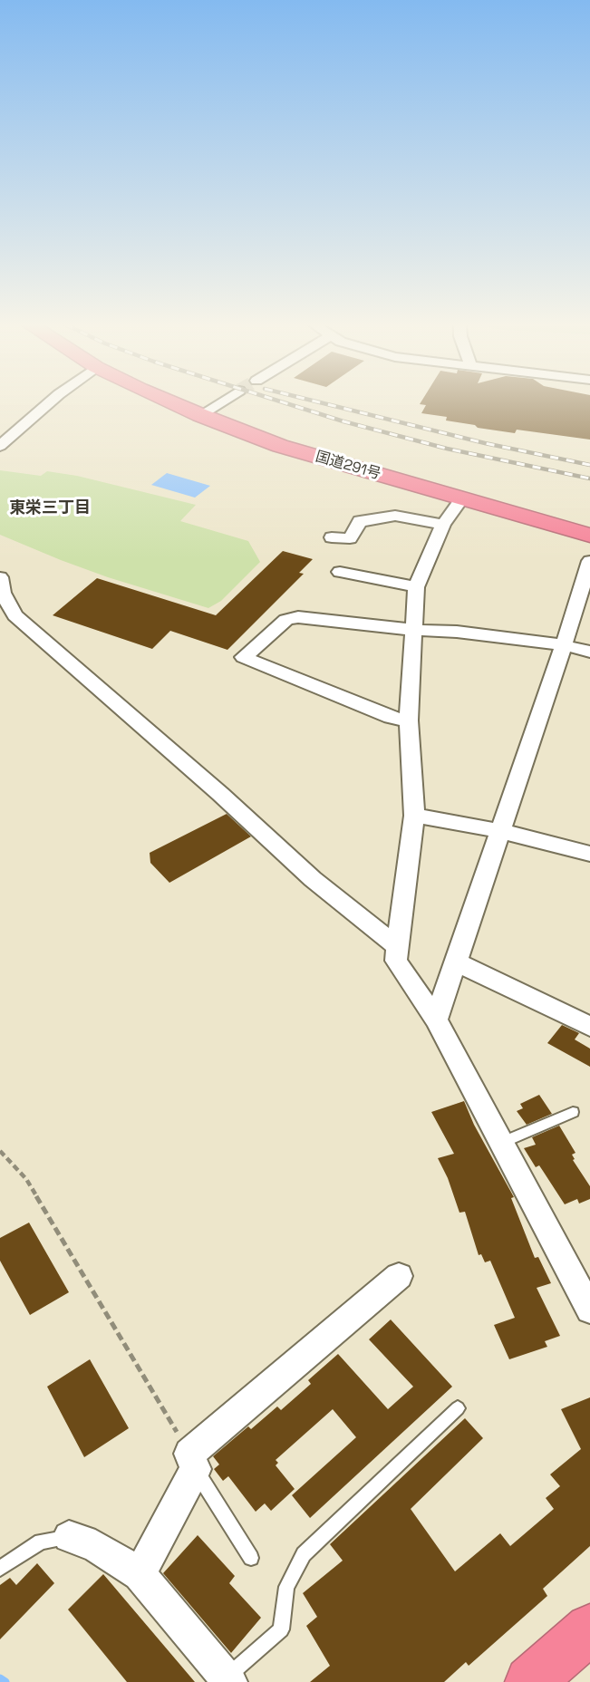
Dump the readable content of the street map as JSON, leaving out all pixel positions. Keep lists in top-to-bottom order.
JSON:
{
  "streets": {
    "highway": ["国道291号"]
  },
  "districts": ["東栄三丁目"]
}
